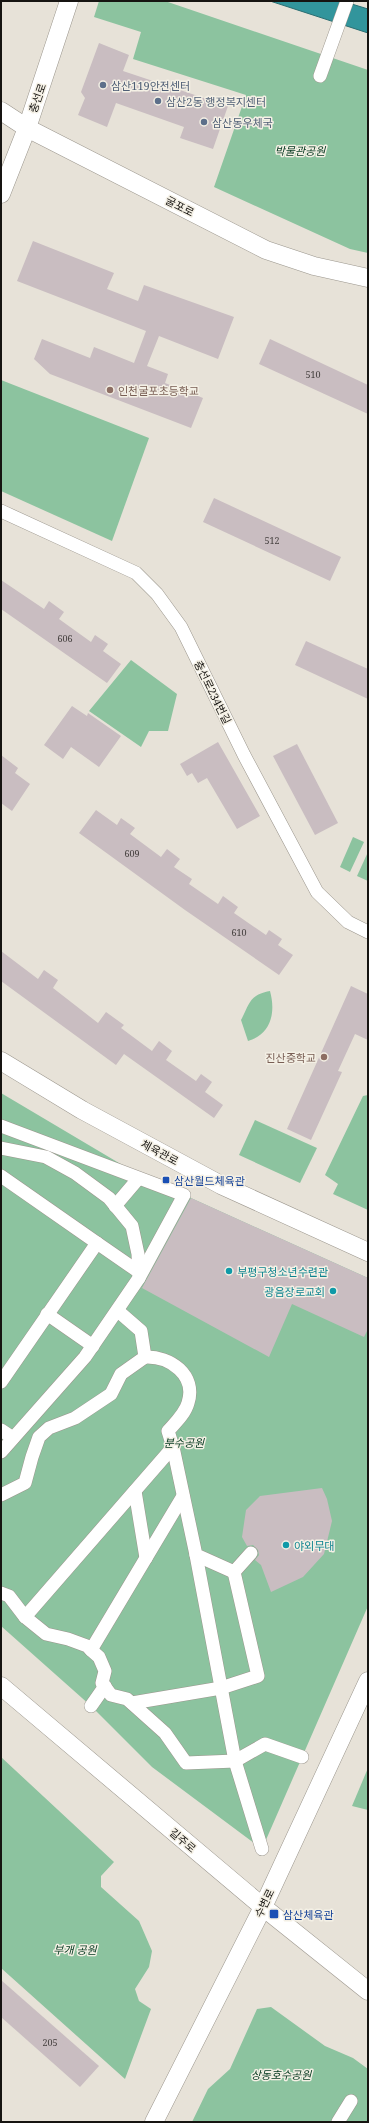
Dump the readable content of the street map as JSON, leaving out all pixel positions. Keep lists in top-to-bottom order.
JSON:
{
  "streets": {
    "street": [
      "충선로",
      "굴포로",
      "충선로234번길",
      "체육관로",
      "길주로",
      "수변로"
    ]
  },
  "crossings": [
    ["충선로", "굴포로"],
    ["길주로", "수변로"]
  ],
  "parks": [
    "박물관공원",
    "분수공원",
    "부개 공원",
    "상동호수공원"
  ],
  "places": {
    "other": [
      "삼산119안전센터",
      "삼산2동 행정복지센터",
      "삼산동우체국",
      "인천굴포초등학교",
      "진산중학교",
      "부평구청소년수련관",
      "광음장로교회",
      "야외무대"
    ],
    "transit": ["삼산월드체육관", "삼산체육관"]
  },
  "house_numbers": [
    "510",
    "512",
    "606",
    "609",
    "610",
    "205"
  ]
}
